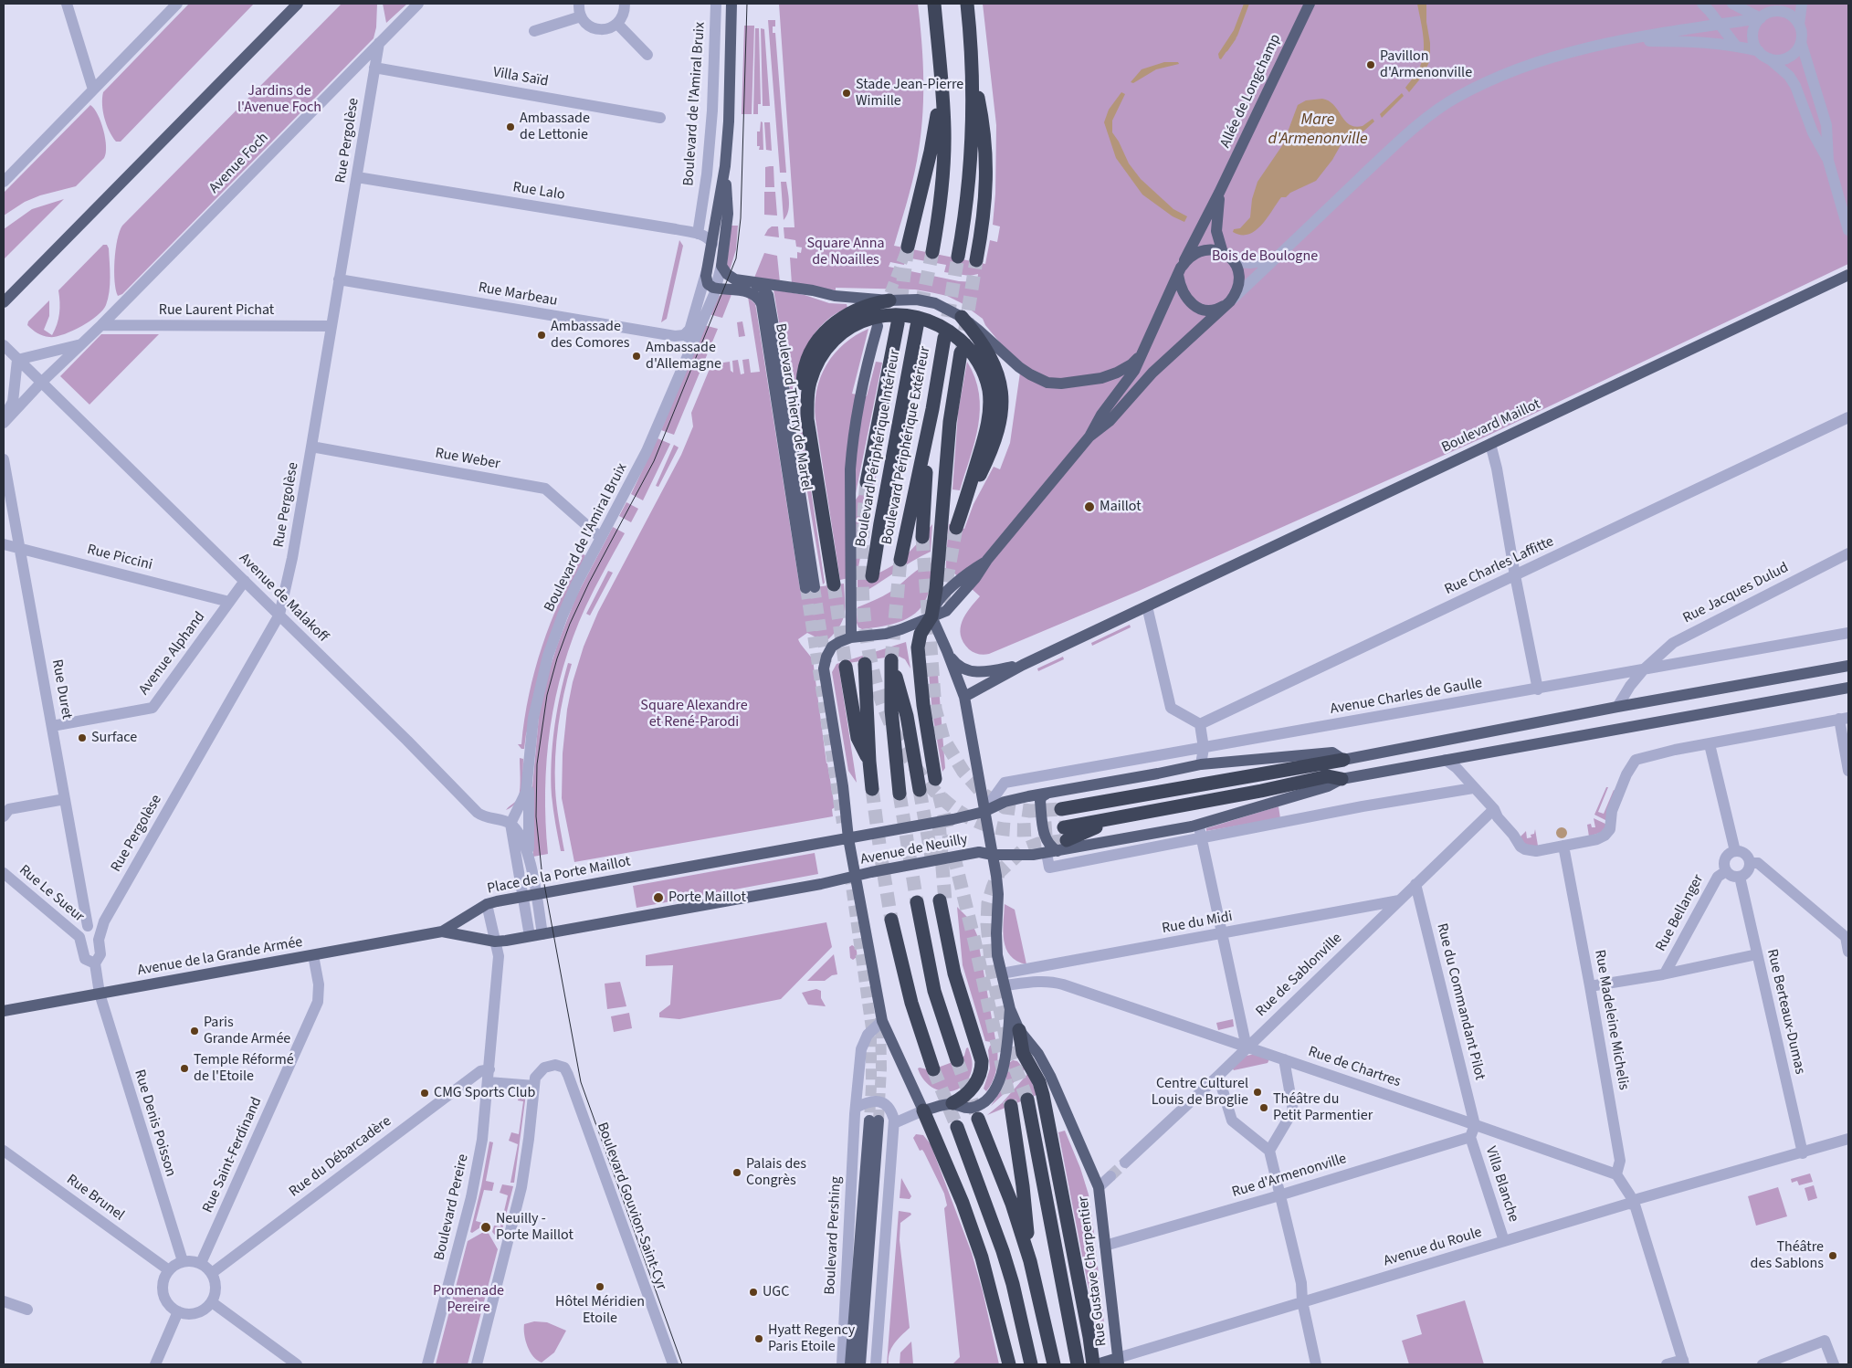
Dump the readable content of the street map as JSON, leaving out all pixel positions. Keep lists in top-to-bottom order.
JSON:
{
  "streets": {
    "highway": ["Boulevard Périphérique Extérieur", "Boulevard Périphérique Intérieur"],
    "main road": [
      "Allée de Longchamp",
      "Boulevard de l'Amiral Bruix",
      "Boulevard Thierry de Martel",
      "Boulevard Maillot",
      "Avenue de Neuilly",
      "Place de la Porte Maillot",
      "Avenue de la Grande Armée",
      "Boulevard Pershing",
      "Rue Gustave Charpentier"
    ],
    "street": [
      "Villa Saïd",
      "Rue Pergolèse",
      "Avenue Foch",
      "Rue Lalo",
      "Rue Marbeau",
      "Rue Laurent Pichat",
      "Rue Weber",
      "Rue Piccini",
      "Rue Charles Laffitte",
      "Rue Jacques Dulud",
      "Avenue de Malakoff",
      "Avenue Alphand",
      "Rue Duret",
      "Avenue Charles de Gaulle",
      "Rue Le Sueur",
      "Rue Bellanger",
      "Rue du Midi",
      "Rue de Sablonville",
      "Rue du Commandant Pilot",
      "Rue Berteaux-Dumas",
      "Rue Madeleine Michelis",
      "Rue de Chartres",
      "Rue Denis Poisson",
      "Rue Saint-Ferdinand",
      "Rue du Débarcadère",
      "Rue d'Armenonville",
      "Villa Blanche",
      "Rue Brunel",
      "Boulevard Gouvion-Saint-Cyr",
      "Boulevard Pereire",
      "Avenue du Roule"
    ]
  },
  "crossings": [
    ["Villa Saïd", "Rue Pergolèse"],
    ["Boulevard de l'Amiral Bruix", "Rue Lalo"],
    ["Boulevard de l'Amiral Bruix", "Rue Marbeau"],
    ["Boulevard de l'Amiral Bruix", "Boulevard Thierry de Martel"],
    ["Boulevard de l'Amiral Bruix", "Rue Weber"],
    ["Boulevard de l'Amiral Bruix", "Avenue de Malakoff"],
    ["Boulevard de l'Amiral Bruix", "Place de la Porte Maillot"],
    ["Rue Pergolèse", "Avenue Foch"],
    ["Rue Pergolèse", "Rue Lalo"],
    ["Rue Pergolèse", "Rue Marbeau"],
    ["Rue Pergolèse", "Rue Laurent Pichat"],
    ["Rue Pergolèse", "Rue Weber"],
    ["Rue Pergolèse", "Avenue de Malakoff"],
    ["Avenue Foch", "Rue Laurent Pichat"],
    ["Avenue Foch", "Avenue de Malakoff"],
    ["Rue Piccini", "Avenue Alphand"],
    ["Rue Piccini", "Rue Duret"],
    ["Rue Jacques Dulud", "Avenue Charles de Gaulle"],
    ["Avenue de Malakoff", "Avenue Alphand"],
    ["Avenue Alphand", "Rue Duret"],
    ["Avenue Charles de Gaulle", "Avenue de Neuilly"],
    ["Avenue de Neuilly", "Place de la Porte Maillot"],
    ["Place de la Porte Maillot", "Avenue de la Grande Armée"],
    ["Place de la Porte Maillot", "Boulevard Pereire"],
    ["Rue Bellanger", "Rue Berteaux-Dumas"],
    ["Rue du Midi", "Rue de Sablonville"],
    ["Avenue de la Grande Armée", "Rue Denis Poisson"],
    ["Avenue de la Grande Armée", "Rue Saint-Ferdinand"],
    ["Rue de Sablonville", "Rue du Commandant Pilot"],
    ["Rue de Sablonville", "Rue de Chartres"],
    ["Rue du Commandant Pilot", "Rue de Chartres"],
    ["Rue Berteaux-Dumas", "Avenue du Roule"],
    ["Rue Madeleine Michelis", "Rue de Chartres"],
    ["Rue Denis Poisson", "Rue Saint-Ferdinand"],
    ["Rue Denis Poisson", "Rue du Débarcadère"],
    ["Rue Denis Poisson", "Rue Brunel"],
    ["Rue Saint-Ferdinand", "Rue du Débarcadère"],
    ["Rue Saint-Ferdinand", "Rue Brunel"],
    ["Rue du Débarcadère", "Rue Brunel"],
    ["Rue du Débarcadère", "Boulevard Pereire"],
    ["Rue d'Armenonville", "Villa Blanche"],
    ["Rue d'Armenonville", "Rue Gustave Charpentier"],
    ["Villa Blanche", "Avenue du Roule"],
    ["Avenue du Roule", "Rue Gustave Charpentier"]
  ],
  "water": ["Mare d'Armenonville"],
  "parks": [
    "Jardins de l'Avenue Foch",
    "Square Anna de Noailles",
    "Bois de Boulogne",
    "Square Alexandre et René-Parodi",
    "Promenade Pereire"
  ],
  "places": [
    "Pavillon d'Armenonville",
    "Stade Jean-Pierre Wimille",
    "Ambassade de Lettonie",
    "Ambassade des Comores",
    "Ambassade d'Allemagne",
    "Maillot",
    "Surface",
    "Porte Maillot",
    "Paris Grande Armée",
    "Temple Réformé de l'Etoile",
    "Centre Culturel Louis de Broglie",
    "CMG Sports Club",
    "Théâtre du Petit Parmentier",
    "Palais des Congrès",
    "Neuilly - Porte Maillot",
    "Théâtre des Sablons",
    "Hôtel Méridien Etoile",
    "UGC",
    "Hyatt Regency Paris Etoile"
  ]
}
